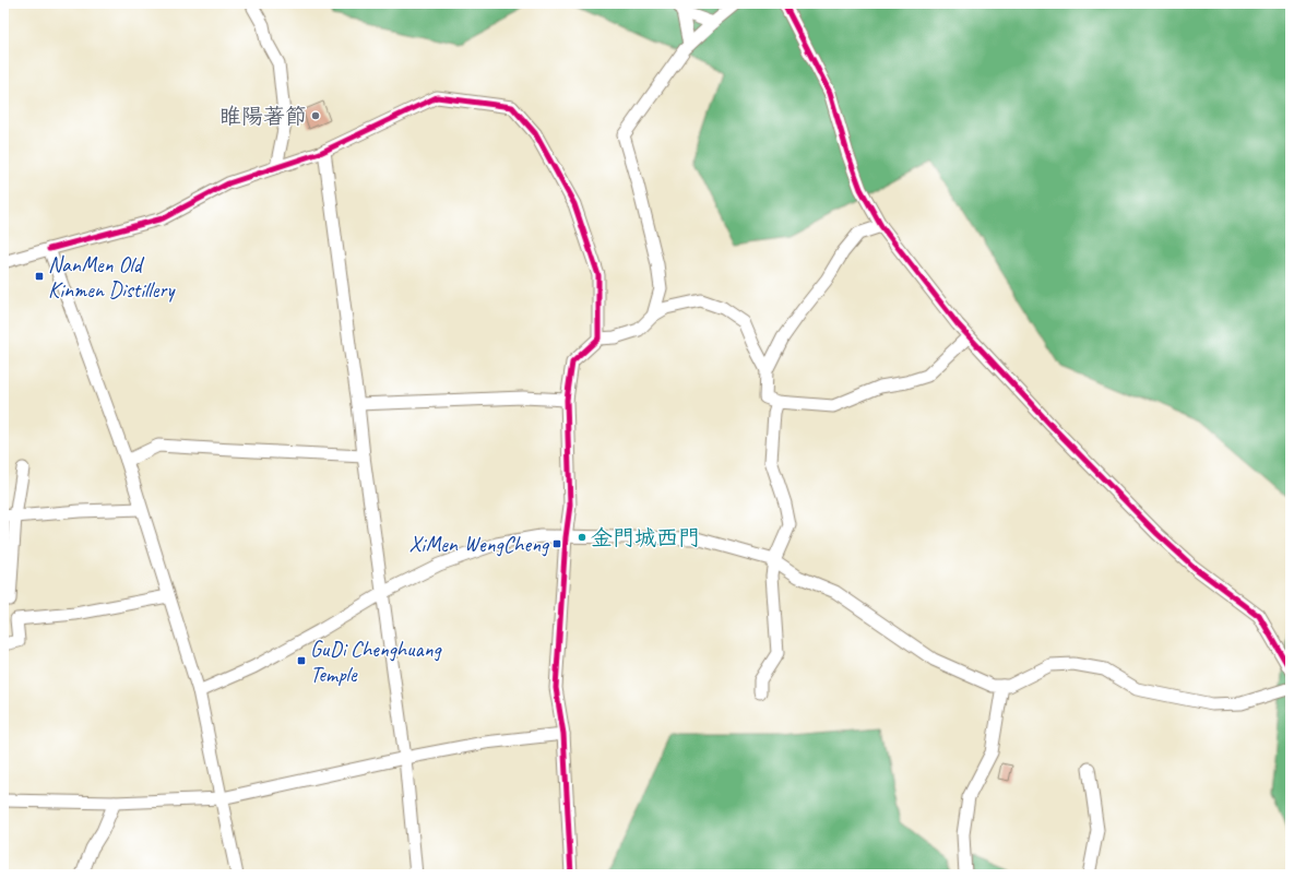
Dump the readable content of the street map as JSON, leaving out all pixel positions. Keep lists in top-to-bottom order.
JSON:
{
  "places": {
    "other": ["睢陽著節", "金門城西門"],
    "transit": ["NanMen Old Kinmen Distillery", "XiMen WengCheng", "GuDi Chenghuang Temple"]
  }
}
